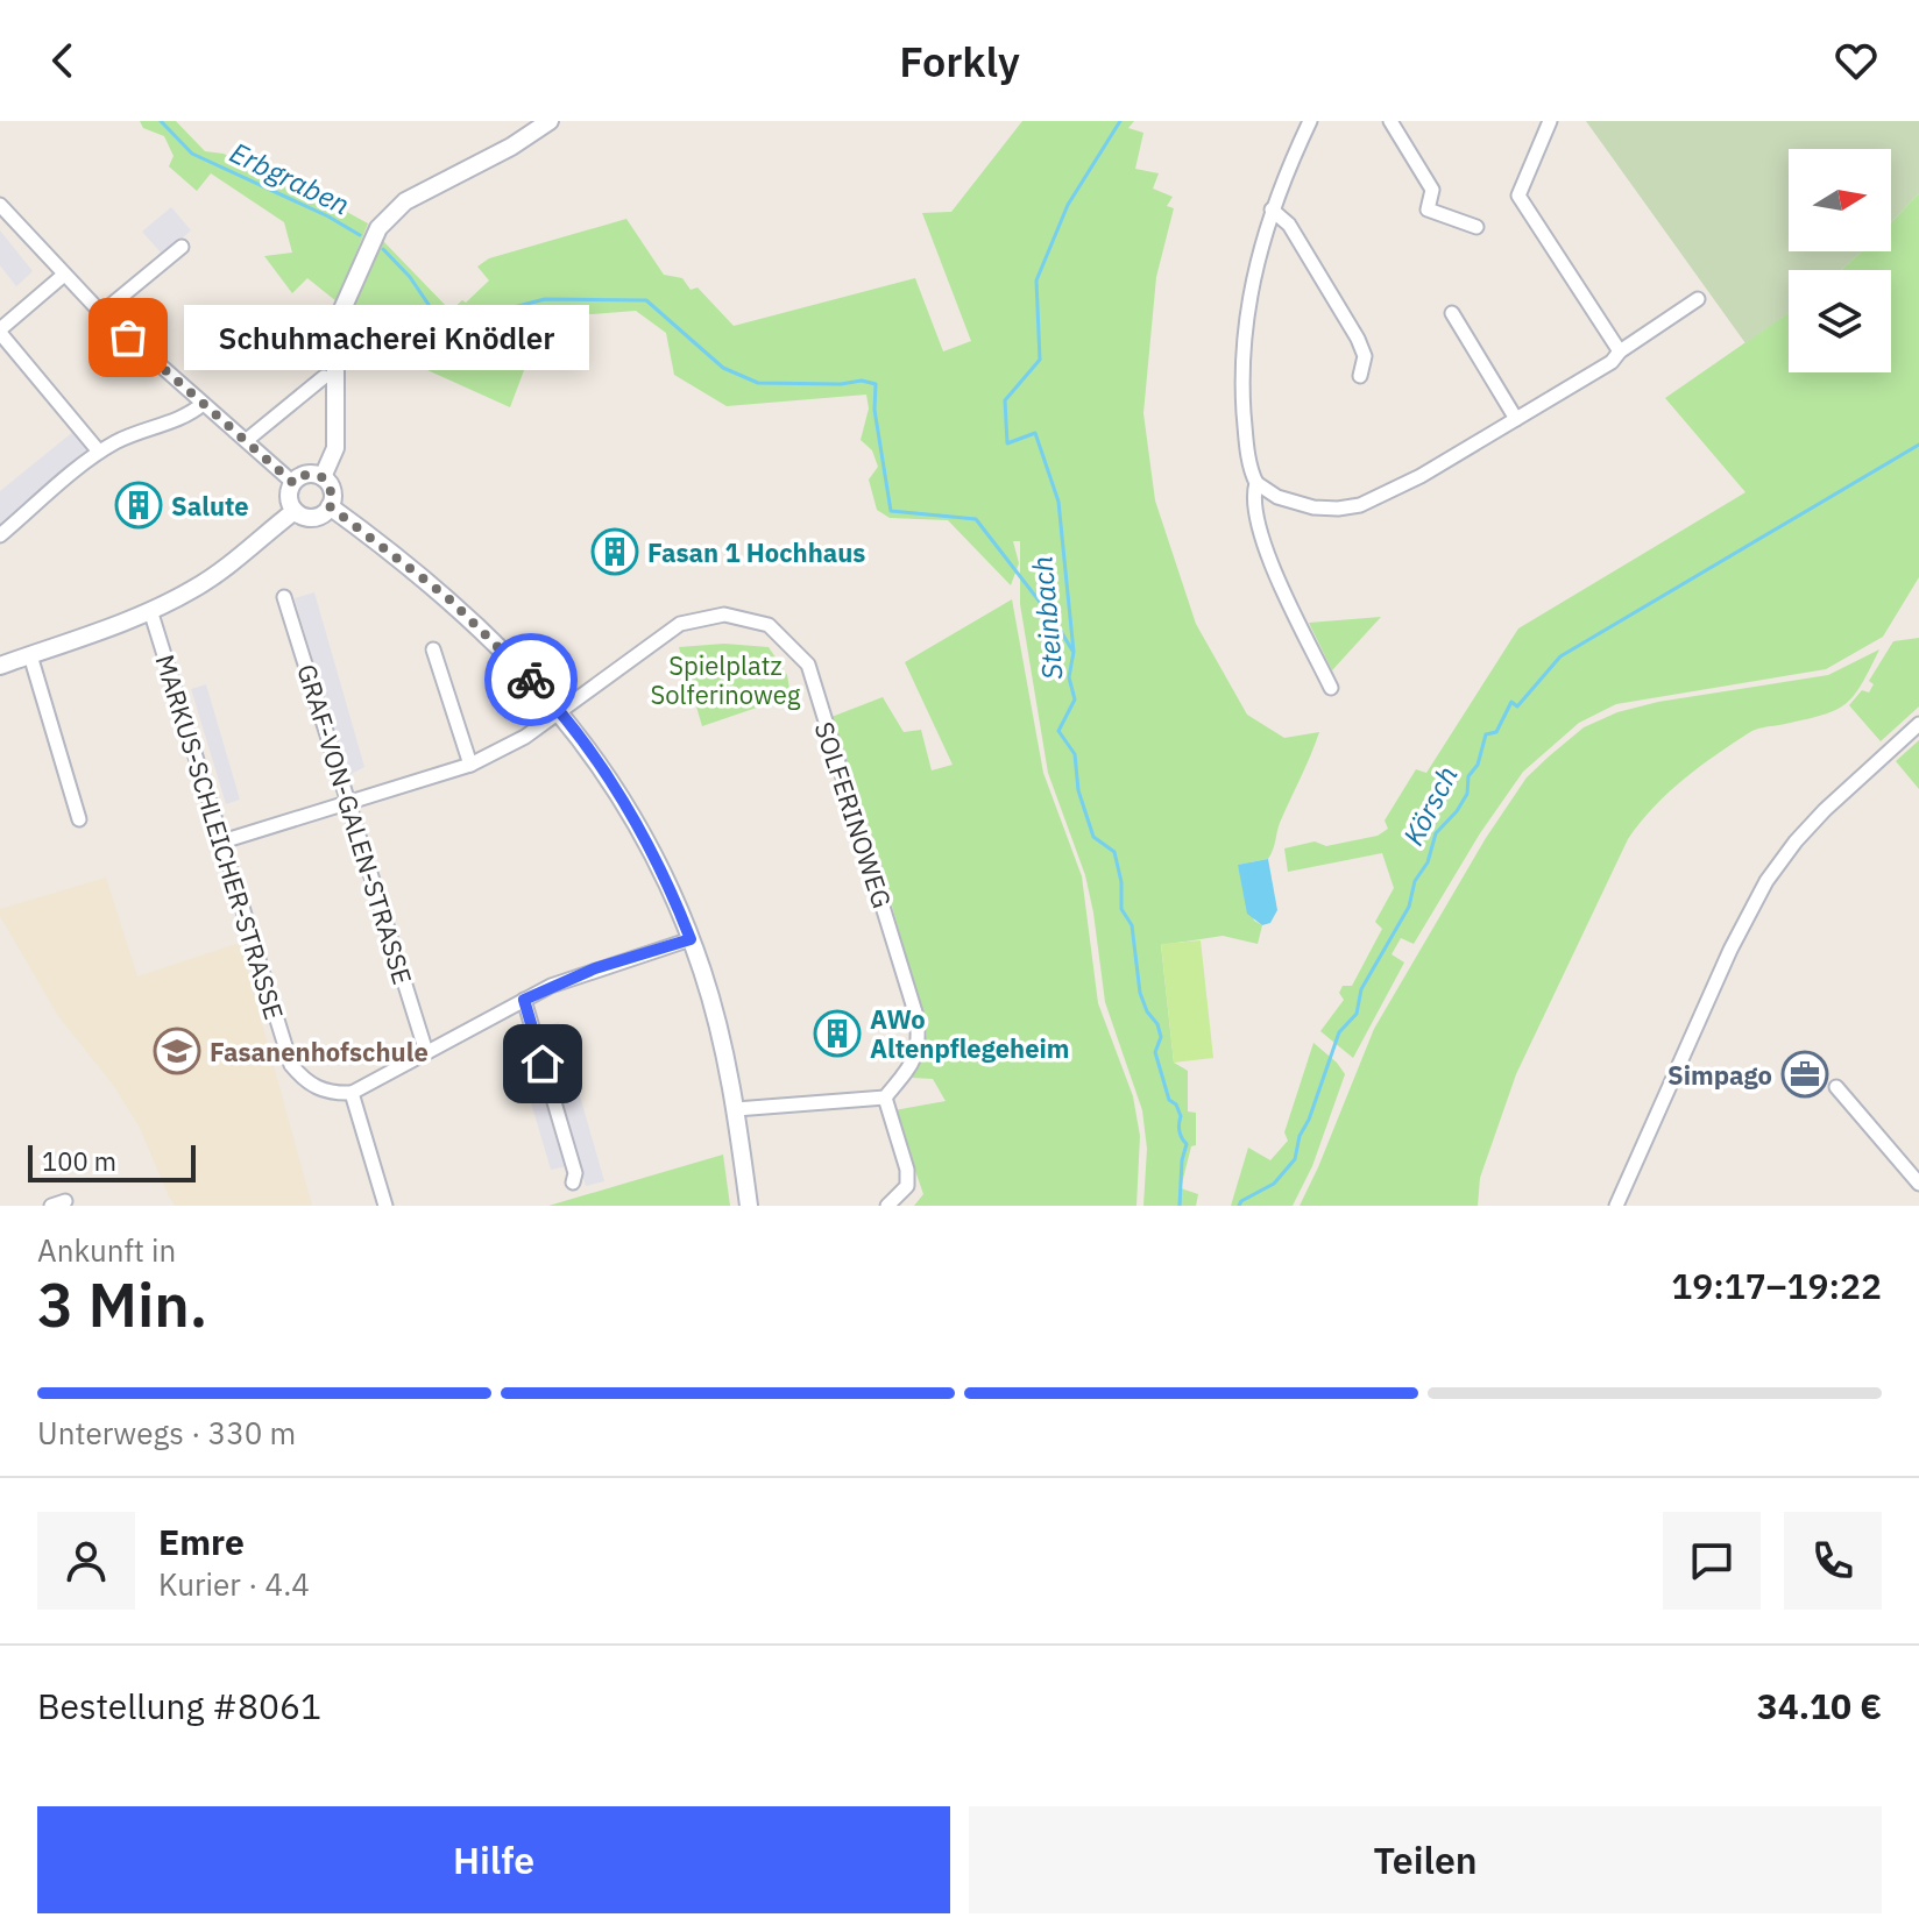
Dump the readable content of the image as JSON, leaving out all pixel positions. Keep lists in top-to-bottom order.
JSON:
{
  "streets": {
    "street": ["SOLFERINOWEG", "GRAF-VON-GALEN-STRASSE", "MARKUS-SCHLEICHER-STRASSE"]
  },
  "crossings": [
    ["SOLFERINOWEG", "GRAF-VON-GALEN-STRASSE"],
    ["SOLFERINOWEG", "MARKUS-SCHLEICHER-STRASSE"]
  ],
  "water": ["Erbgraben", "Steinbach", "Körsch"],
  "parks": ["Spielplatz Solferinoweg"],
  "places": {
    "other": ["Schuhmacherei Knödler"],
    "building": ["Salute", "Fasan 1 Hochhaus", "AWo Altenpflegeheim"],
    "school or university": ["Fasanenhofschule"],
    "office": ["Simpago"]
  },
  "scale_bar": "100 m",
  "north": "right",
  "page": {
    "header": "Forkly",
    "bubble": "Schuhmacherei Knödler",
    "scale": "100 m",
    "heading": ["3 Min.", "Ankunft in", "19:17–19:22"],
    "panel": [
      "Emre",
      "Kurier · 4.4",
      "Bestellung #8061",
      "34.10 €"
    ],
    "bar": "Unterwegs · 330 m",
    "buttons": ["Hilfe", "Teilen"]
  }
}
